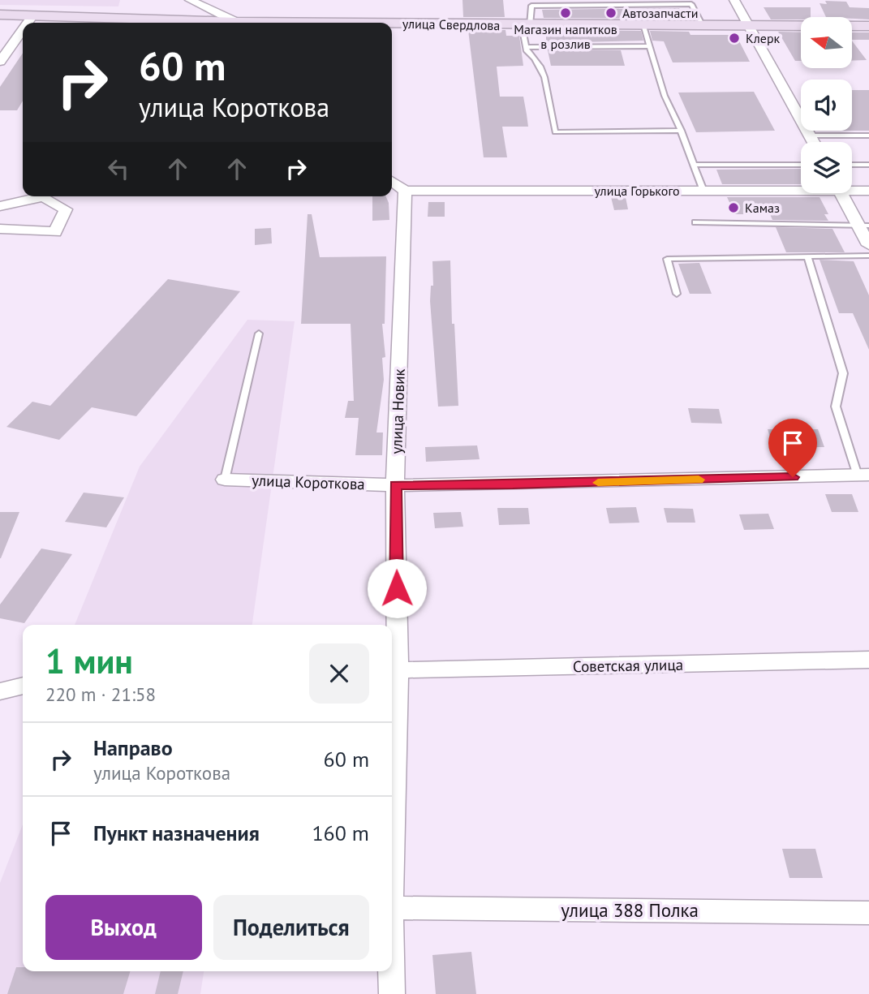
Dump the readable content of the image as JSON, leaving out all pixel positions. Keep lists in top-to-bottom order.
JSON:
{
  "streets": {
    "main road": ["улица Свердлова"],
    "street": [
      "улица Горького",
      "улица Новик",
      "улица Короткова",
      "Советская улица",
      "улица 388 Полка"
    ]
  },
  "crossings": [
    ["улица Горького", "улица Новик"],
    ["улица Новик", "улица Короткова"],
    ["улица Новик", "Советская улица"]
  ],
  "places": [
    "Магазин напитков в розлив",
    "Автозапчасти",
    "Клерк",
    "Камаз"
  ],
  "north": "left",
  "page": {
    "turn": ["60 m", "улица Короткова"],
    "heading": ["1 мин", "220 m · 21:58"],
    "list": [
      {
        "name": "Направо",
        "note": "улица Короткова",
        "value": "60 m"
      },
      {
        "name": "Пункт назначения",
        "value": "160 m"
      }
    ],
    "buttons": ["Выход", "Поделиться"]
  }
}
